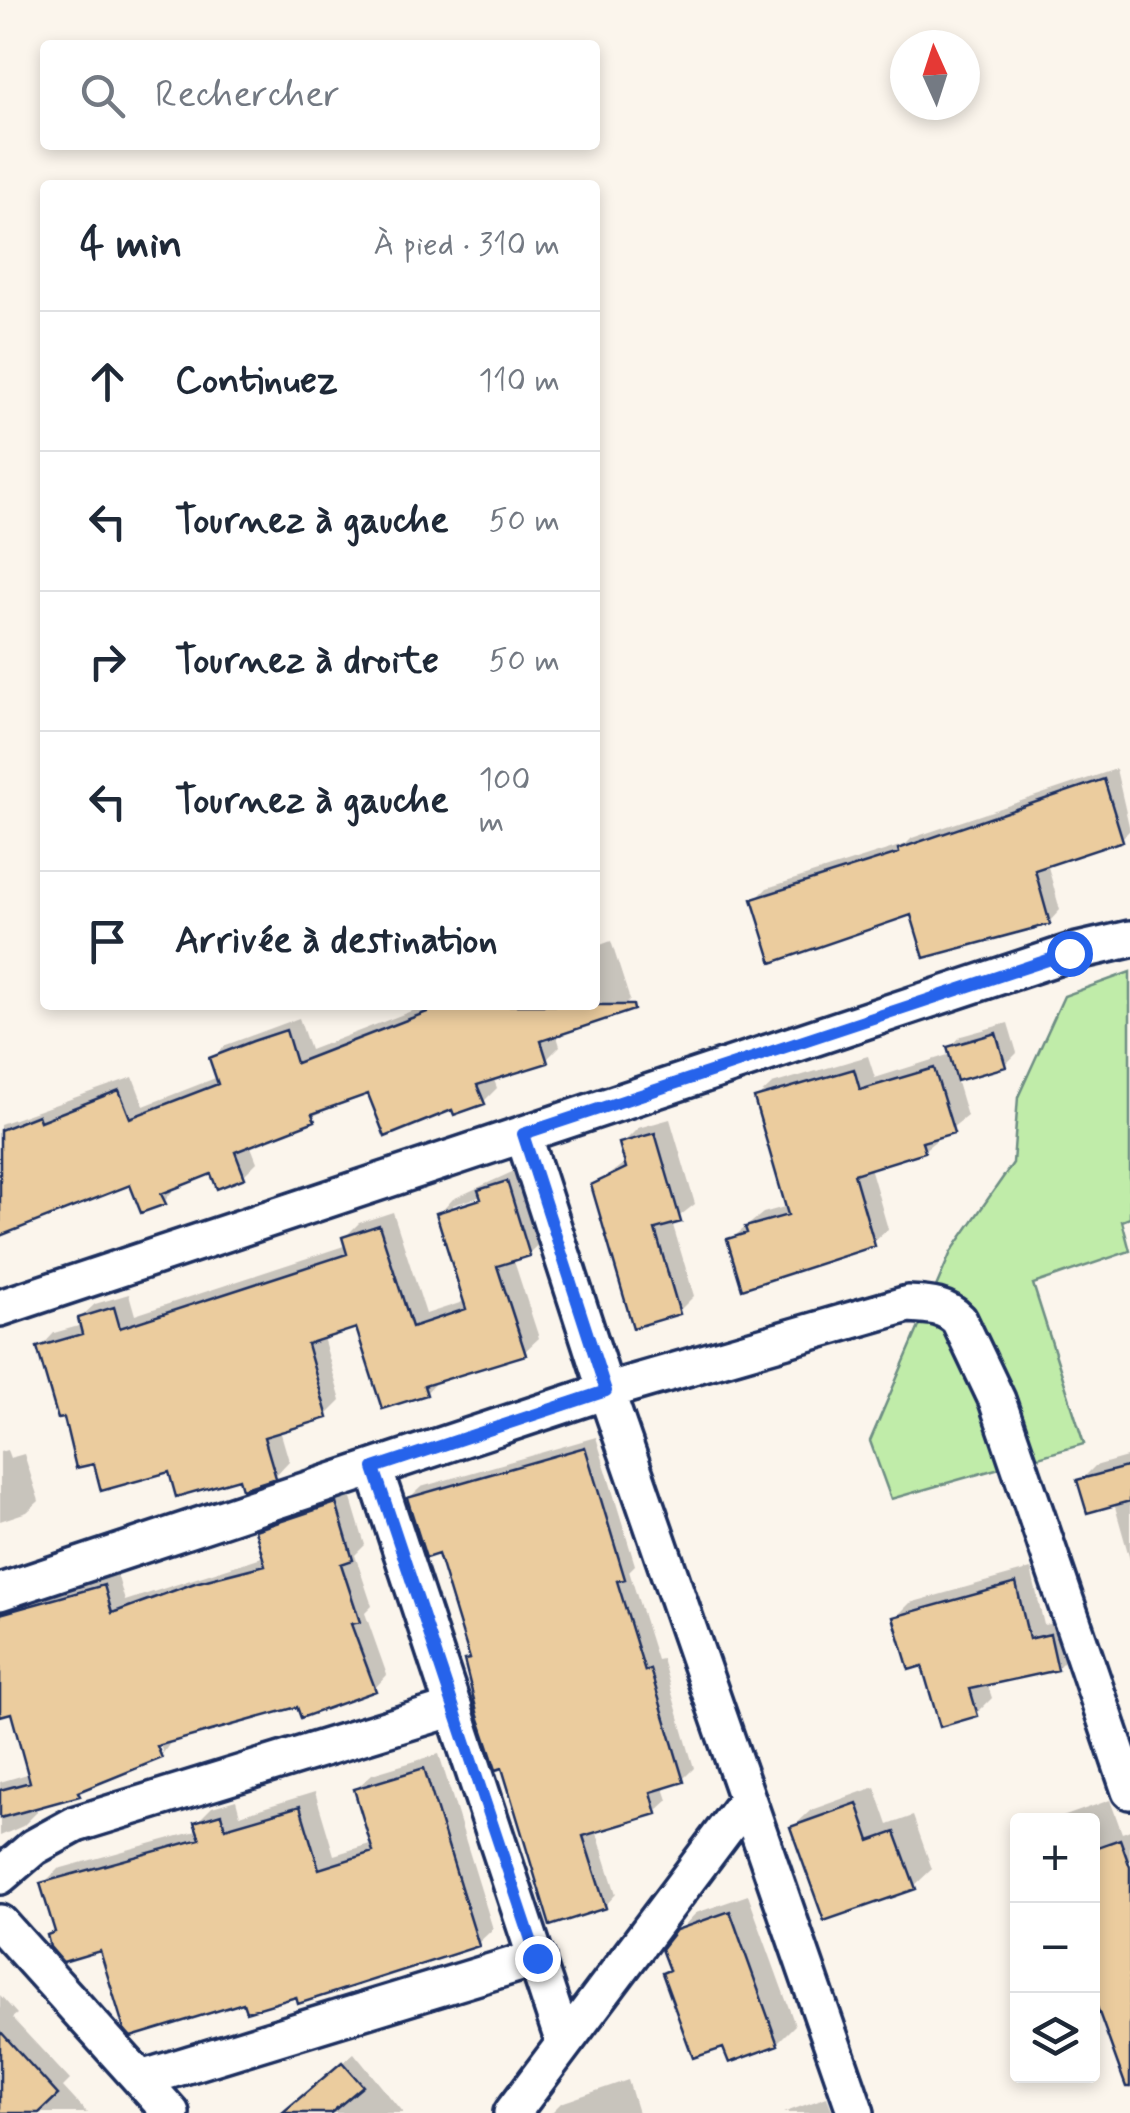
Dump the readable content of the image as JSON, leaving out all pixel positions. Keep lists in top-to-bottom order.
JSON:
{
  "north": "top",
  "page": {
    "search": "Rechercher",
    "heading": ["4 min", "À pied · 310 m"],
    "list": [
      ["Continuez", "110 m"],
      ["Tournez à gauche", "50 m"],
      ["Tournez à droite", "50 m"],
      ["Tournez à gauche", "100 m"],
      "Arrivée à destination"
    ],
    "map_buttons": ["+", "−"]
  }
}
